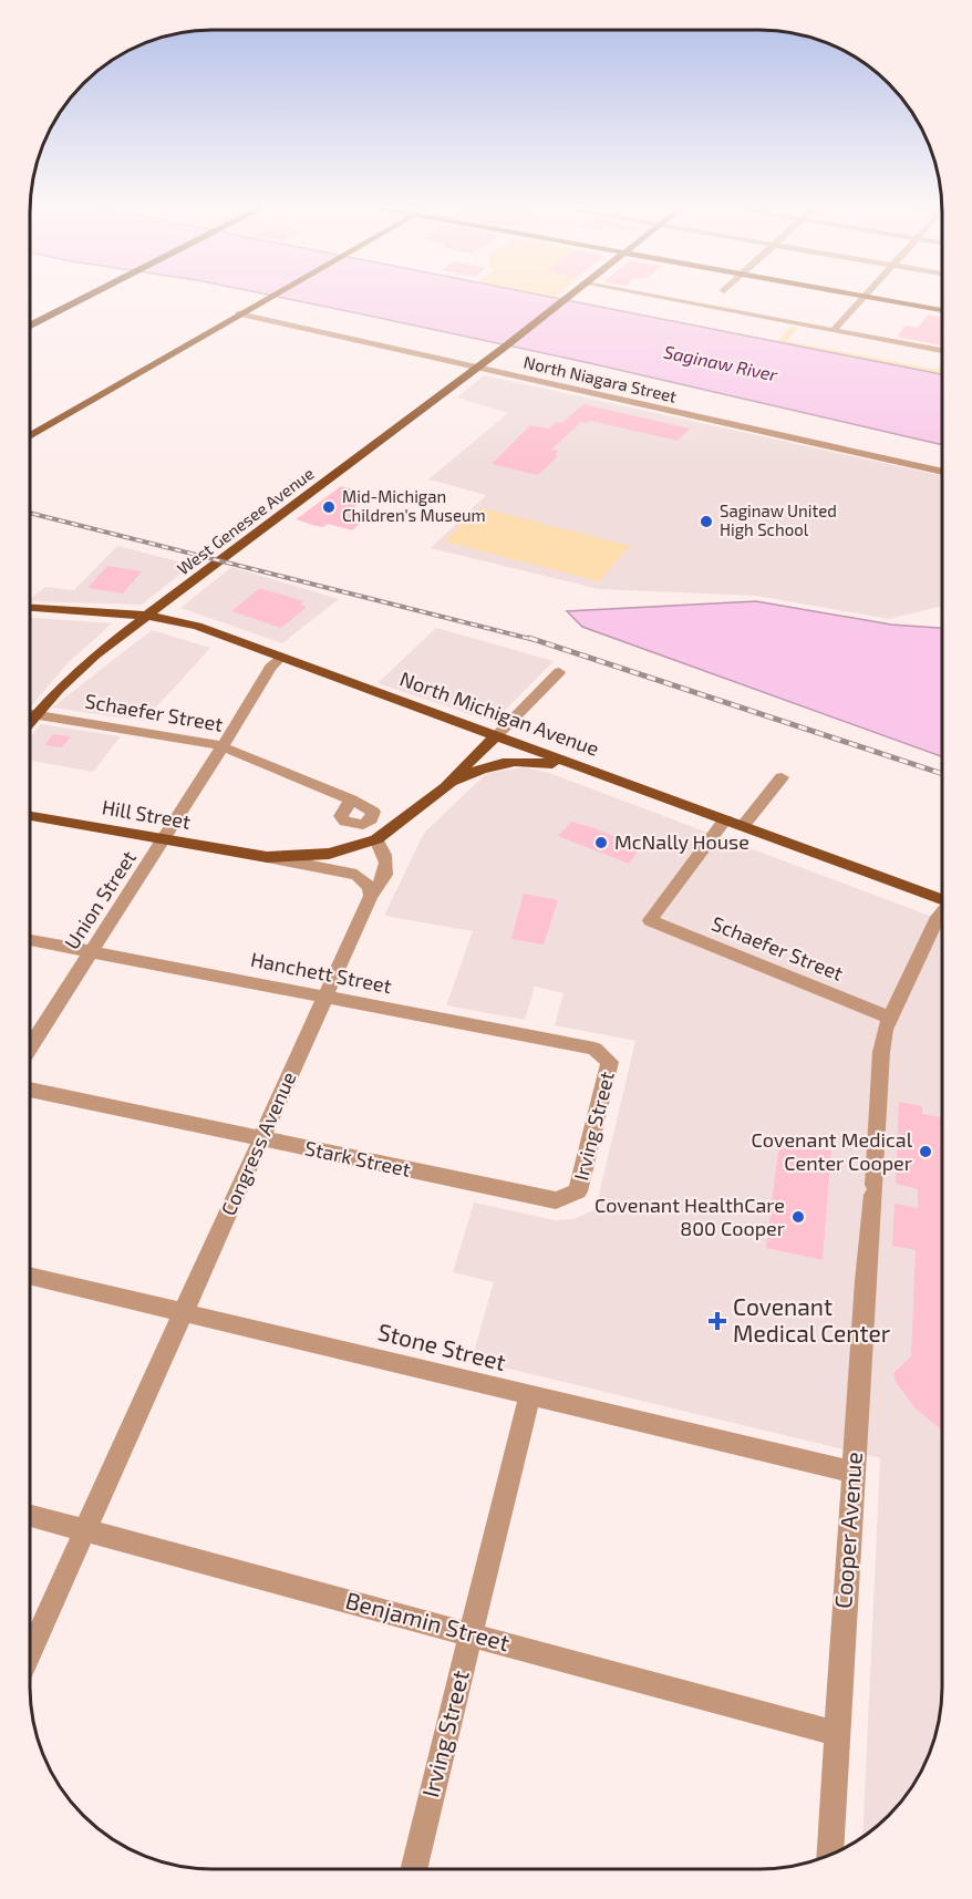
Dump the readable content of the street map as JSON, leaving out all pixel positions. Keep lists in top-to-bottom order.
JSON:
{
  "streets": {
    "main road": ["West Genesee Avenue", "North Michigan Avenue", "Hill Street"],
    "street": [
      "North Niagara Street",
      "Schaefer Street",
      "Union Street",
      "Hanchett Street",
      "Irving Street",
      "Congress Avenue",
      "Stark Street",
      "Stone Street",
      "Cooper Avenue",
      "Benjamin Street"
    ]
  },
  "crossings": [
    ["North Niagara Street", "West Genesee Avenue"],
    ["West Genesee Avenue", "Schaefer Street"],
    ["West Genesee Avenue", "North Michigan Avenue"],
    ["Schaefer Street", "North Michigan Avenue"],
    ["Schaefer Street", "Union Street"],
    ["Schaefer Street", "Cooper Avenue"],
    ["North Michigan Avenue", "Union Street"],
    ["Hill Street", "Union Street"],
    ["Hill Street", "Congress Avenue"],
    ["Union Street", "Hanchett Street"],
    ["Hanchett Street", "Irving Street"],
    ["Hanchett Street", "Congress Avenue"],
    ["Irving Street", "Stark Street"],
    ["Irving Street", "Stone Street"],
    ["Irving Street", "Benjamin Street"],
    ["Congress Avenue", "Stark Street"],
    ["Congress Avenue", "Stone Street"],
    ["Congress Avenue", "Benjamin Street"],
    ["Stone Street", "Cooper Avenue"],
    ["Cooper Avenue", "Benjamin Street"]
  ],
  "water": ["Saginaw River"],
  "places": {
    "other": [
      "Mid-Michigan Children's Museum",
      "Saginaw United High School",
      "McNally House",
      "Covenant Medical Center Cooper",
      "Covenant HealthCare 800 Cooper"
    ],
    "health": ["Covenant Medical Center"]
  }
}
